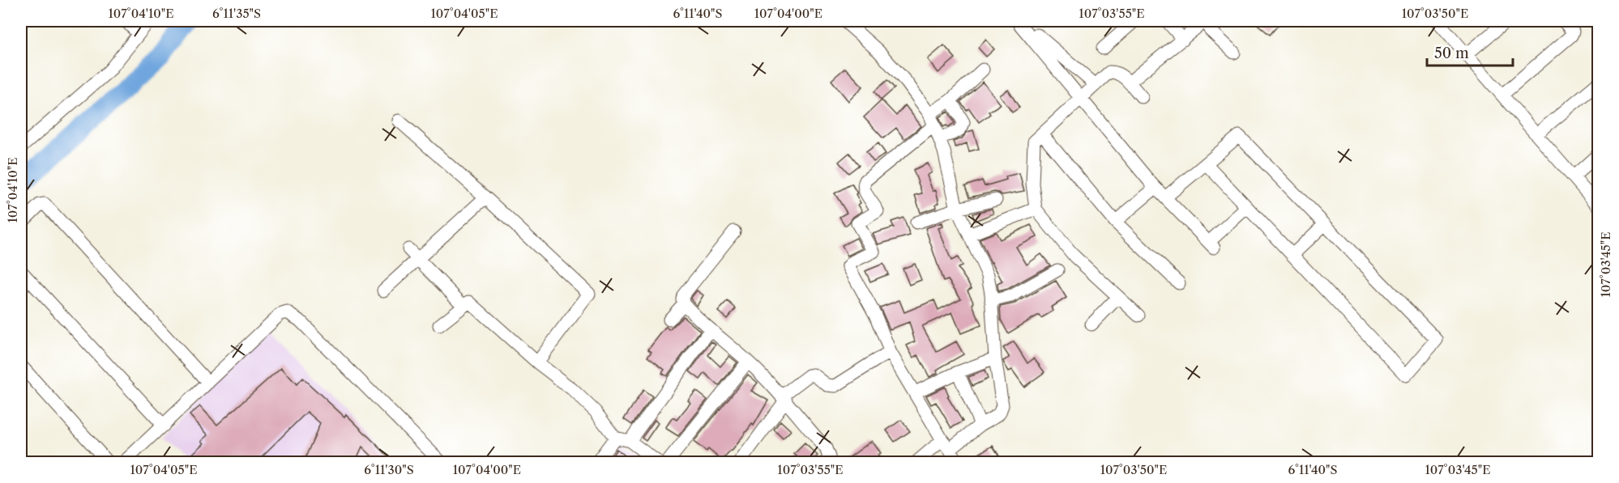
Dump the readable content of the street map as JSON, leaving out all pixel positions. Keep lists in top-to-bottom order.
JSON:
{
  "scale_bar": "50 m",
  "coordinates": [
    "107°04'10\"E",
    "6°11'35\"S",
    "107°04'05\"E",
    "6°11'40\"S",
    "107°04'00\"E",
    "107°03'55\"E",
    "107°03'50\"E",
    "107°03'45\"E",
    "6°11'30\"S"
  ]
}
